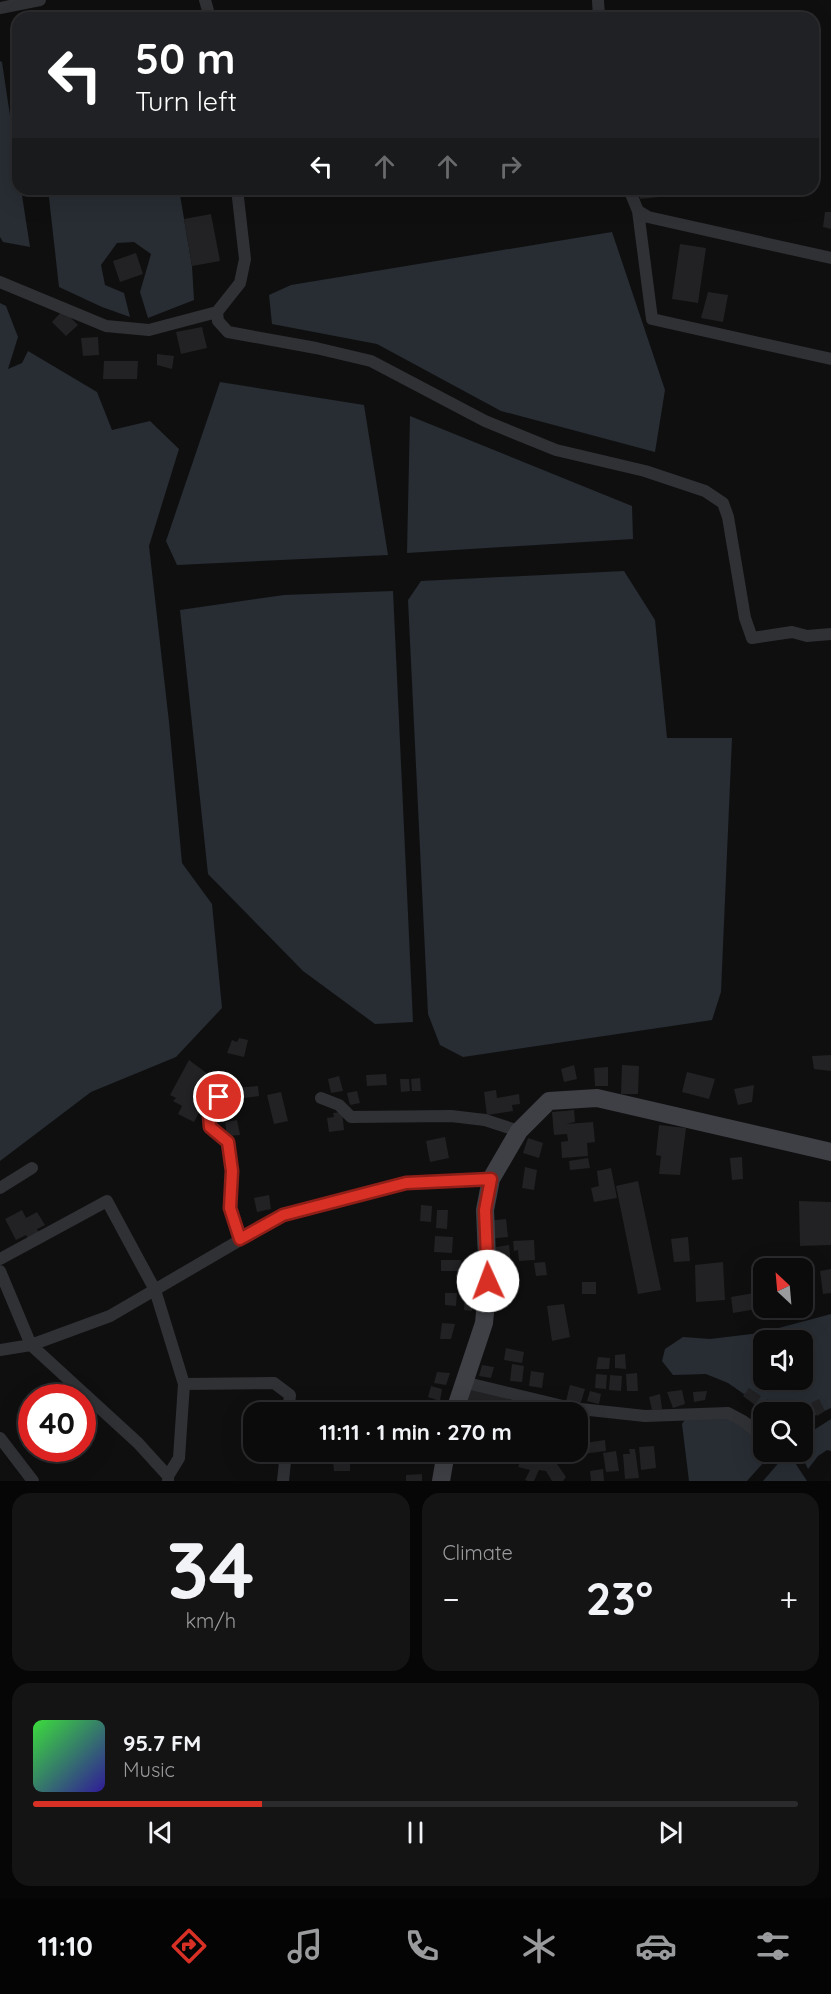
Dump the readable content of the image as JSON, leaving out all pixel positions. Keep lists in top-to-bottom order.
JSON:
{
  "north": "top left",
  "page": {
    "turn": ["50 m", "Turn left"],
    "limit": "40",
    "trip": "11:11 · 1 min · 270 m",
    "tile": [
      ["34", "km/h"],
      "Climate"
    ],
    "heat": ["−", "23°", "+"],
    "song": ["95.7 FM", "Music"],
    "tabs": "11:10"
  }
}
